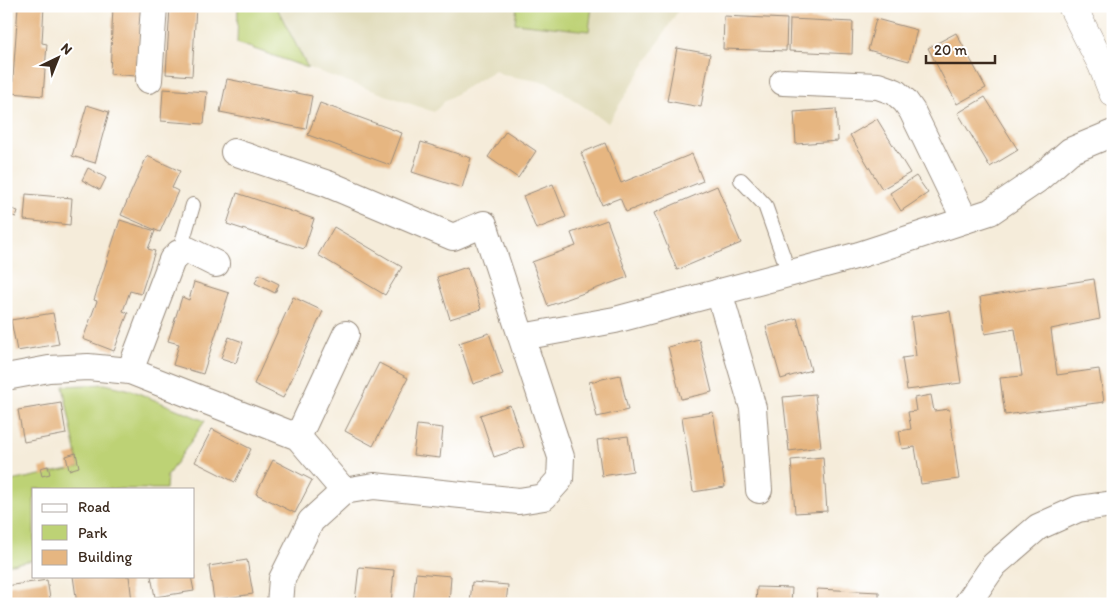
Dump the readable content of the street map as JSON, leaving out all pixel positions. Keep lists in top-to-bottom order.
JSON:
{
  "legend": ["Road", "Park", "Building"],
  "scale_bar": "20 m",
  "north": "top right"
}
